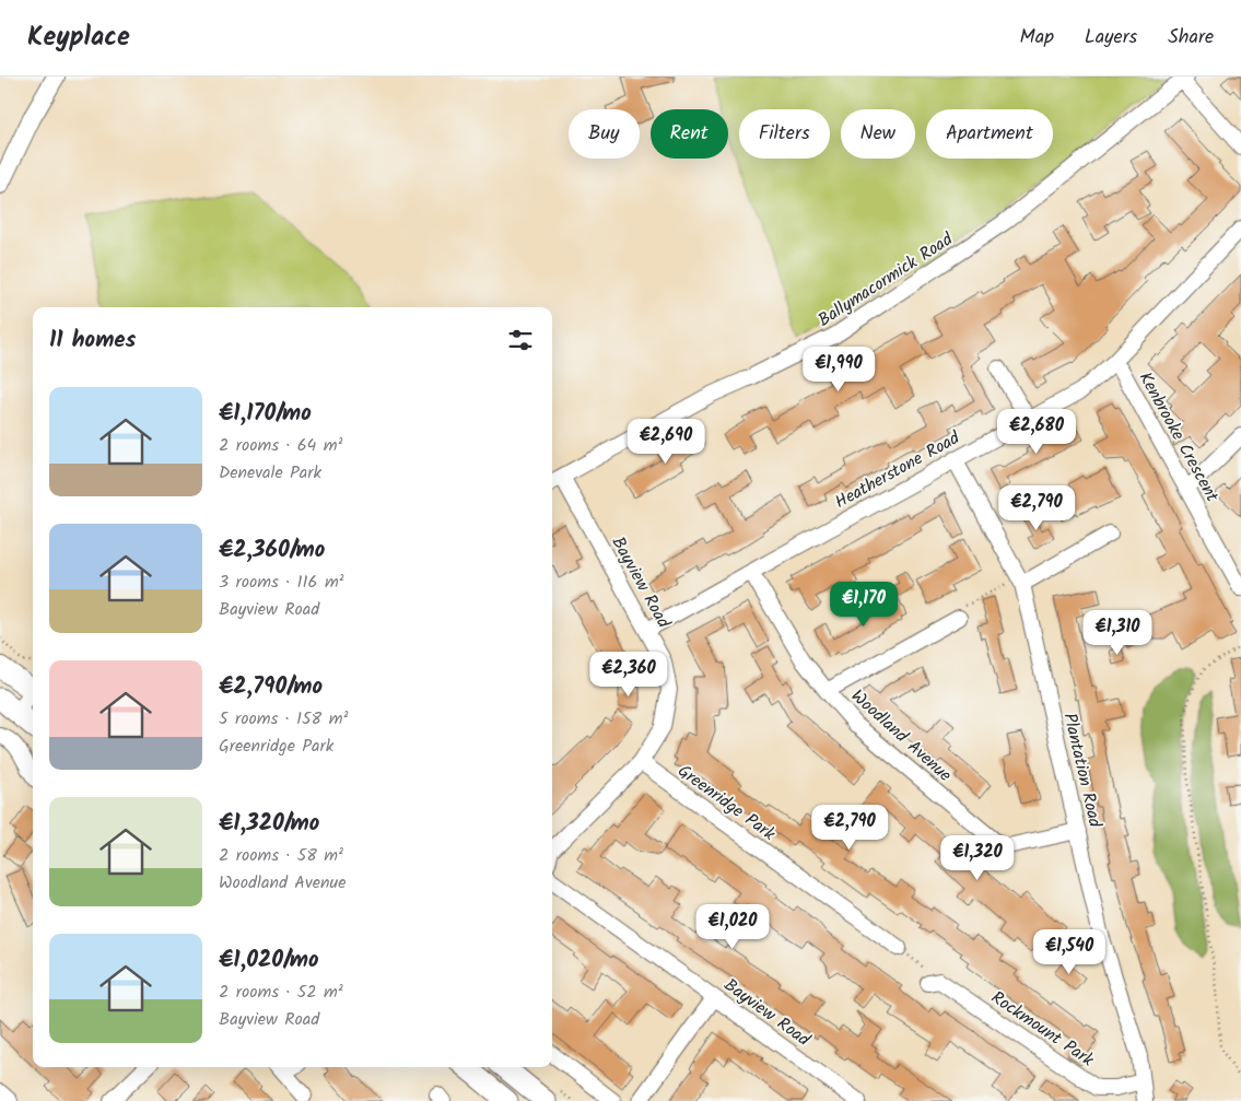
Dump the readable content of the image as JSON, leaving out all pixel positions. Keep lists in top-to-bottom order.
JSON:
{
  "streets": {
    "street": [
      "Ballymacormick Road",
      "Kenbrooke Crescent",
      "Heatherstone Road",
      "Bayview Road",
      "Woodland Avenue",
      "Plantation Road",
      "Greenridge Park",
      "Rockmount Park"
    ]
  },
  "crossings": [
    ["Ballymacormick Road", "Bayview Road"],
    ["Kenbrooke Crescent", "Heatherstone Road"],
    ["Heatherstone Road", "Bayview Road"],
    ["Heatherstone Road", "Woodland Avenue"],
    ["Heatherstone Road", "Plantation Road"],
    ["Bayview Road", "Greenridge Park"],
    ["Woodland Avenue", "Plantation Road"],
    ["Plantation Road", "Rockmount Park"]
  ],
  "page": {
    "header": "Keyplace",
    "nav": ["Map", "Layers", "Share"],
    "chip": [
      "Buy",
      "Rent",
      "Filters",
      "New",
      "Apartment"
    ],
    "heading": "11 homes",
    "price": [
      "€1,990",
      "€2,680",
      "€2,690",
      "€2,790",
      "€1,170",
      "€1,310",
      "€2,360",
      "€2,790",
      "€1,320",
      "€1,020",
      "€1,540"
    ],
    "list": [
      {
        "name": "€1,170/mo",
        "note": "2 rooms · 64 m² · Denevale Park"
      },
      {
        "name": "€2,360/mo",
        "note": "3 rooms · 116 m² · Bayview Road"
      },
      {
        "name": "€2,790/mo",
        "note": "5 rooms · 158 m² · Greenridge Park"
      },
      {
        "name": "€1,320/mo",
        "note": "2 rooms · 58 m² · Woodland Avenue"
      },
      {
        "name": "€1,020/mo",
        "note": "2 rooms · 52 m² · Bayview Road"
      }
    ]
  }
}
